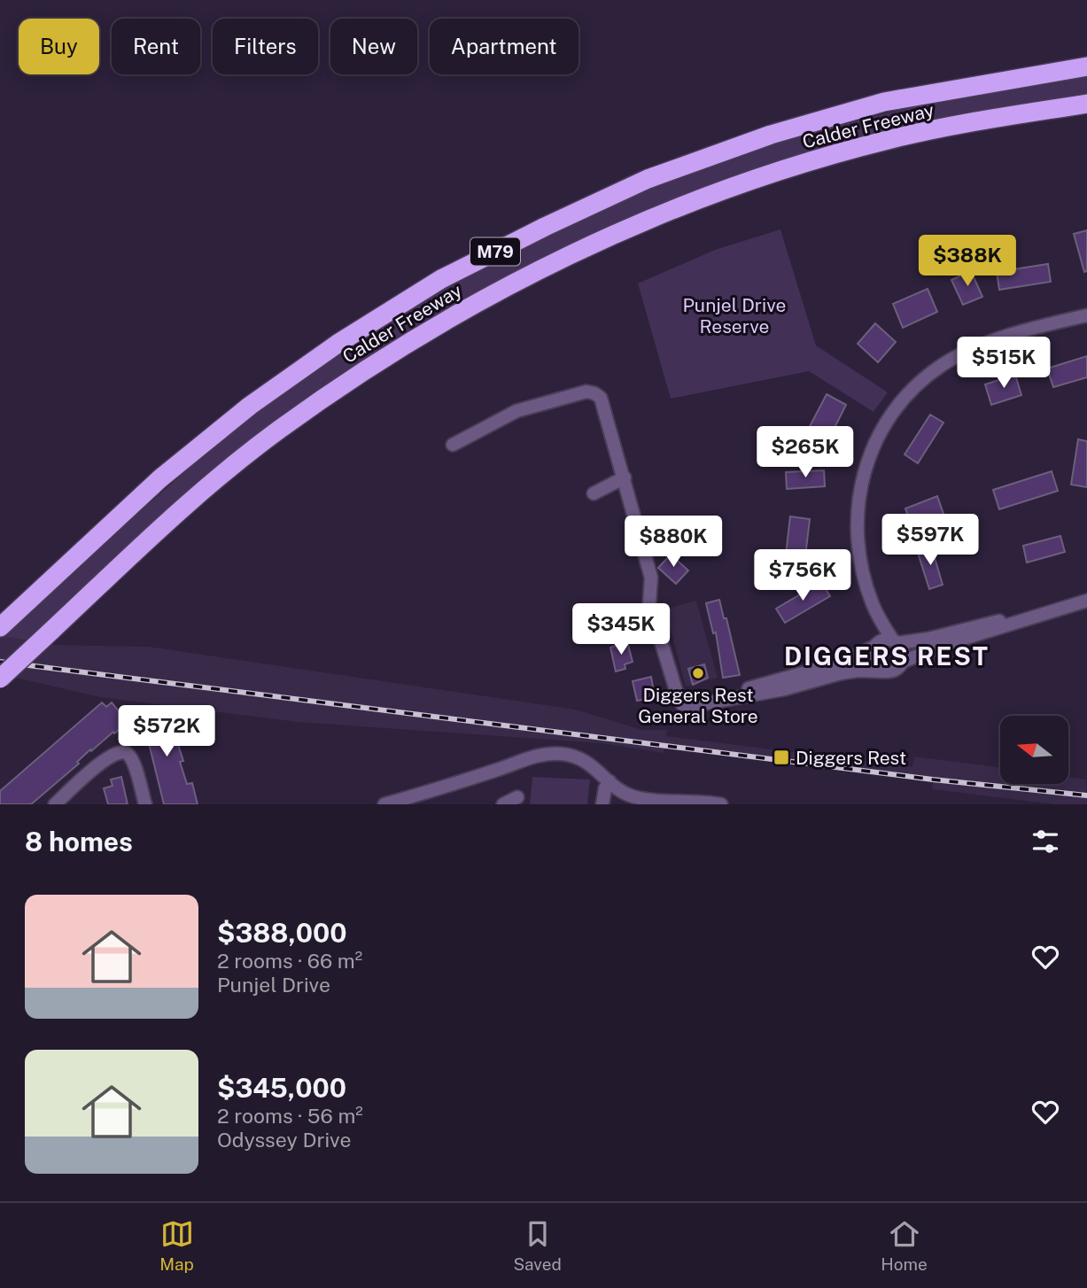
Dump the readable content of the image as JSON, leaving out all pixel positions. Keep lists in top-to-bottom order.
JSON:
{
  "streets": {
    "highway": ["Calder Freeway", "M79"]
  },
  "districts": ["DIGGERS REST"],
  "parks": ["Punjel Drive Reserve"],
  "places": {
    "other": ["Diggers Rest General Store"],
    "transit": ["Diggers Rest"]
  },
  "north": "left",
  "page": {
    "chip": [
      "Buy",
      "Rent",
      "Filters",
      "New",
      "Apartment"
    ],
    "price": [
      "$388K",
      "$515K",
      "$265K",
      "$597K",
      "$880K",
      "$756K",
      "$345K",
      "$572K"
    ],
    "heading": "8 homes",
    "list": [
      {
        "name": "$388,000",
        "note": "2 rooms · 66 m² · Punjel Drive"
      },
      {
        "name": "$345,000",
        "note": "2 rooms · 56 m² · Odyssey Drive"
      }
    ],
    "tabs": ["Map", "Saved", "Home"]
  }
}
